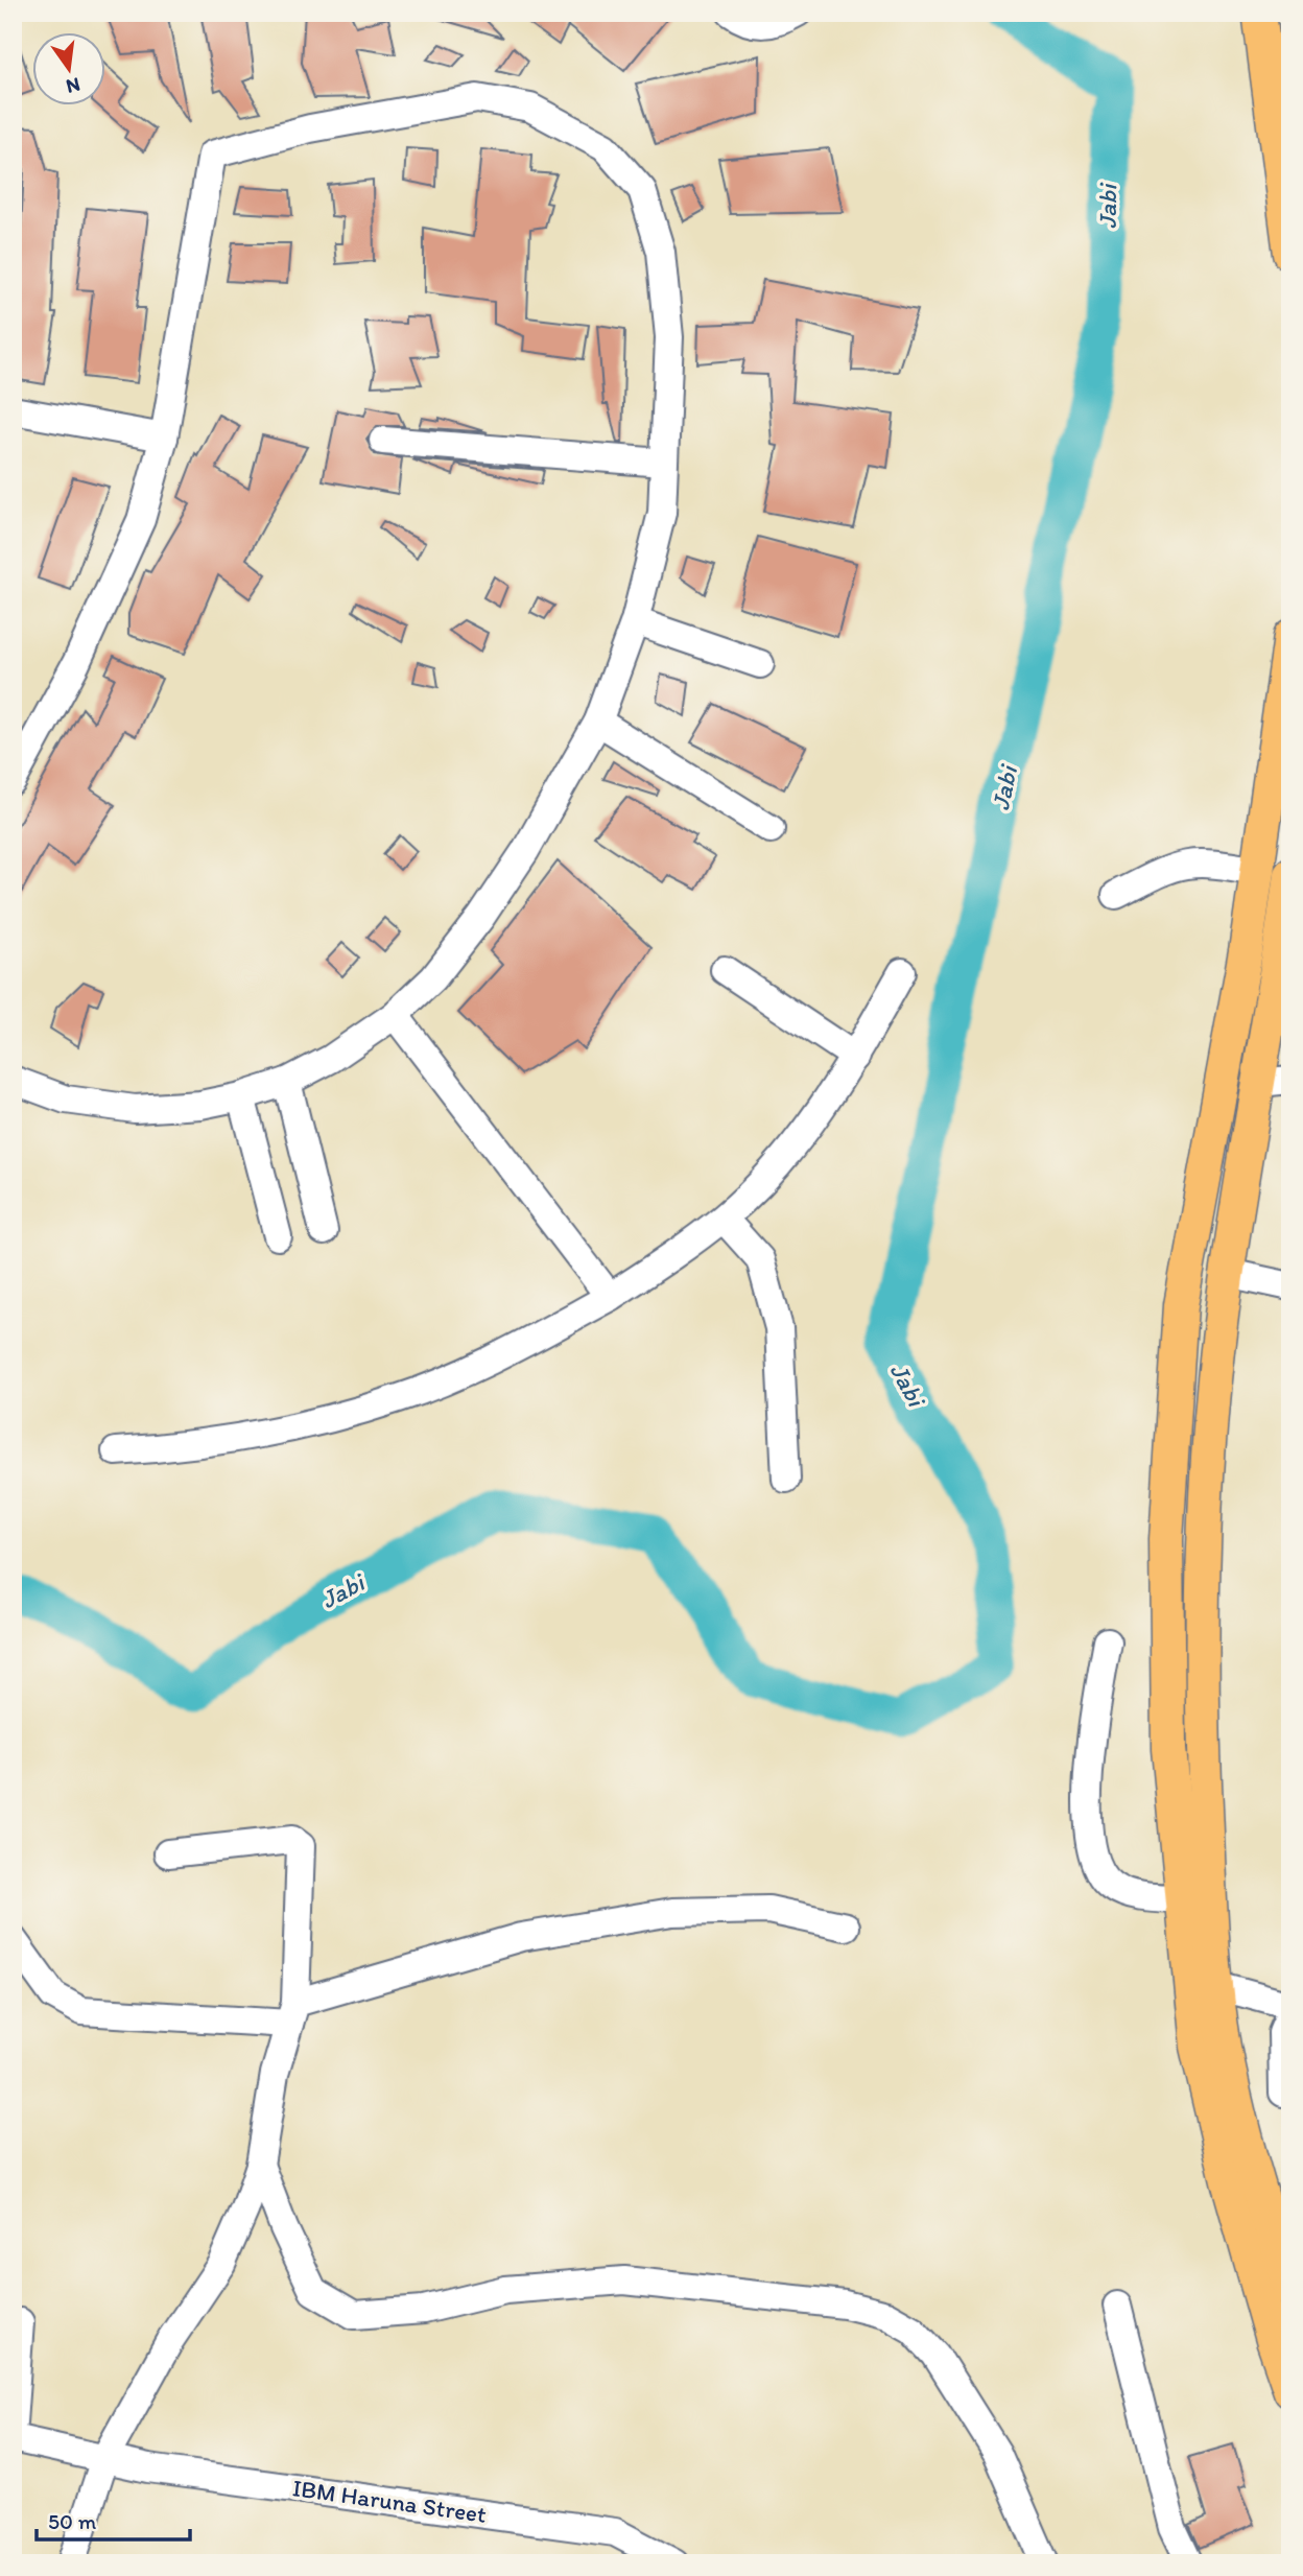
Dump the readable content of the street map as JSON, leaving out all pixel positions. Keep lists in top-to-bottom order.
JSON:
{
  "streets": {
    "street": ["IBM Haruna Street"]
  },
  "water": ["Jabi"],
  "scale_bar": "50 m",
  "north": "bottom"
}
